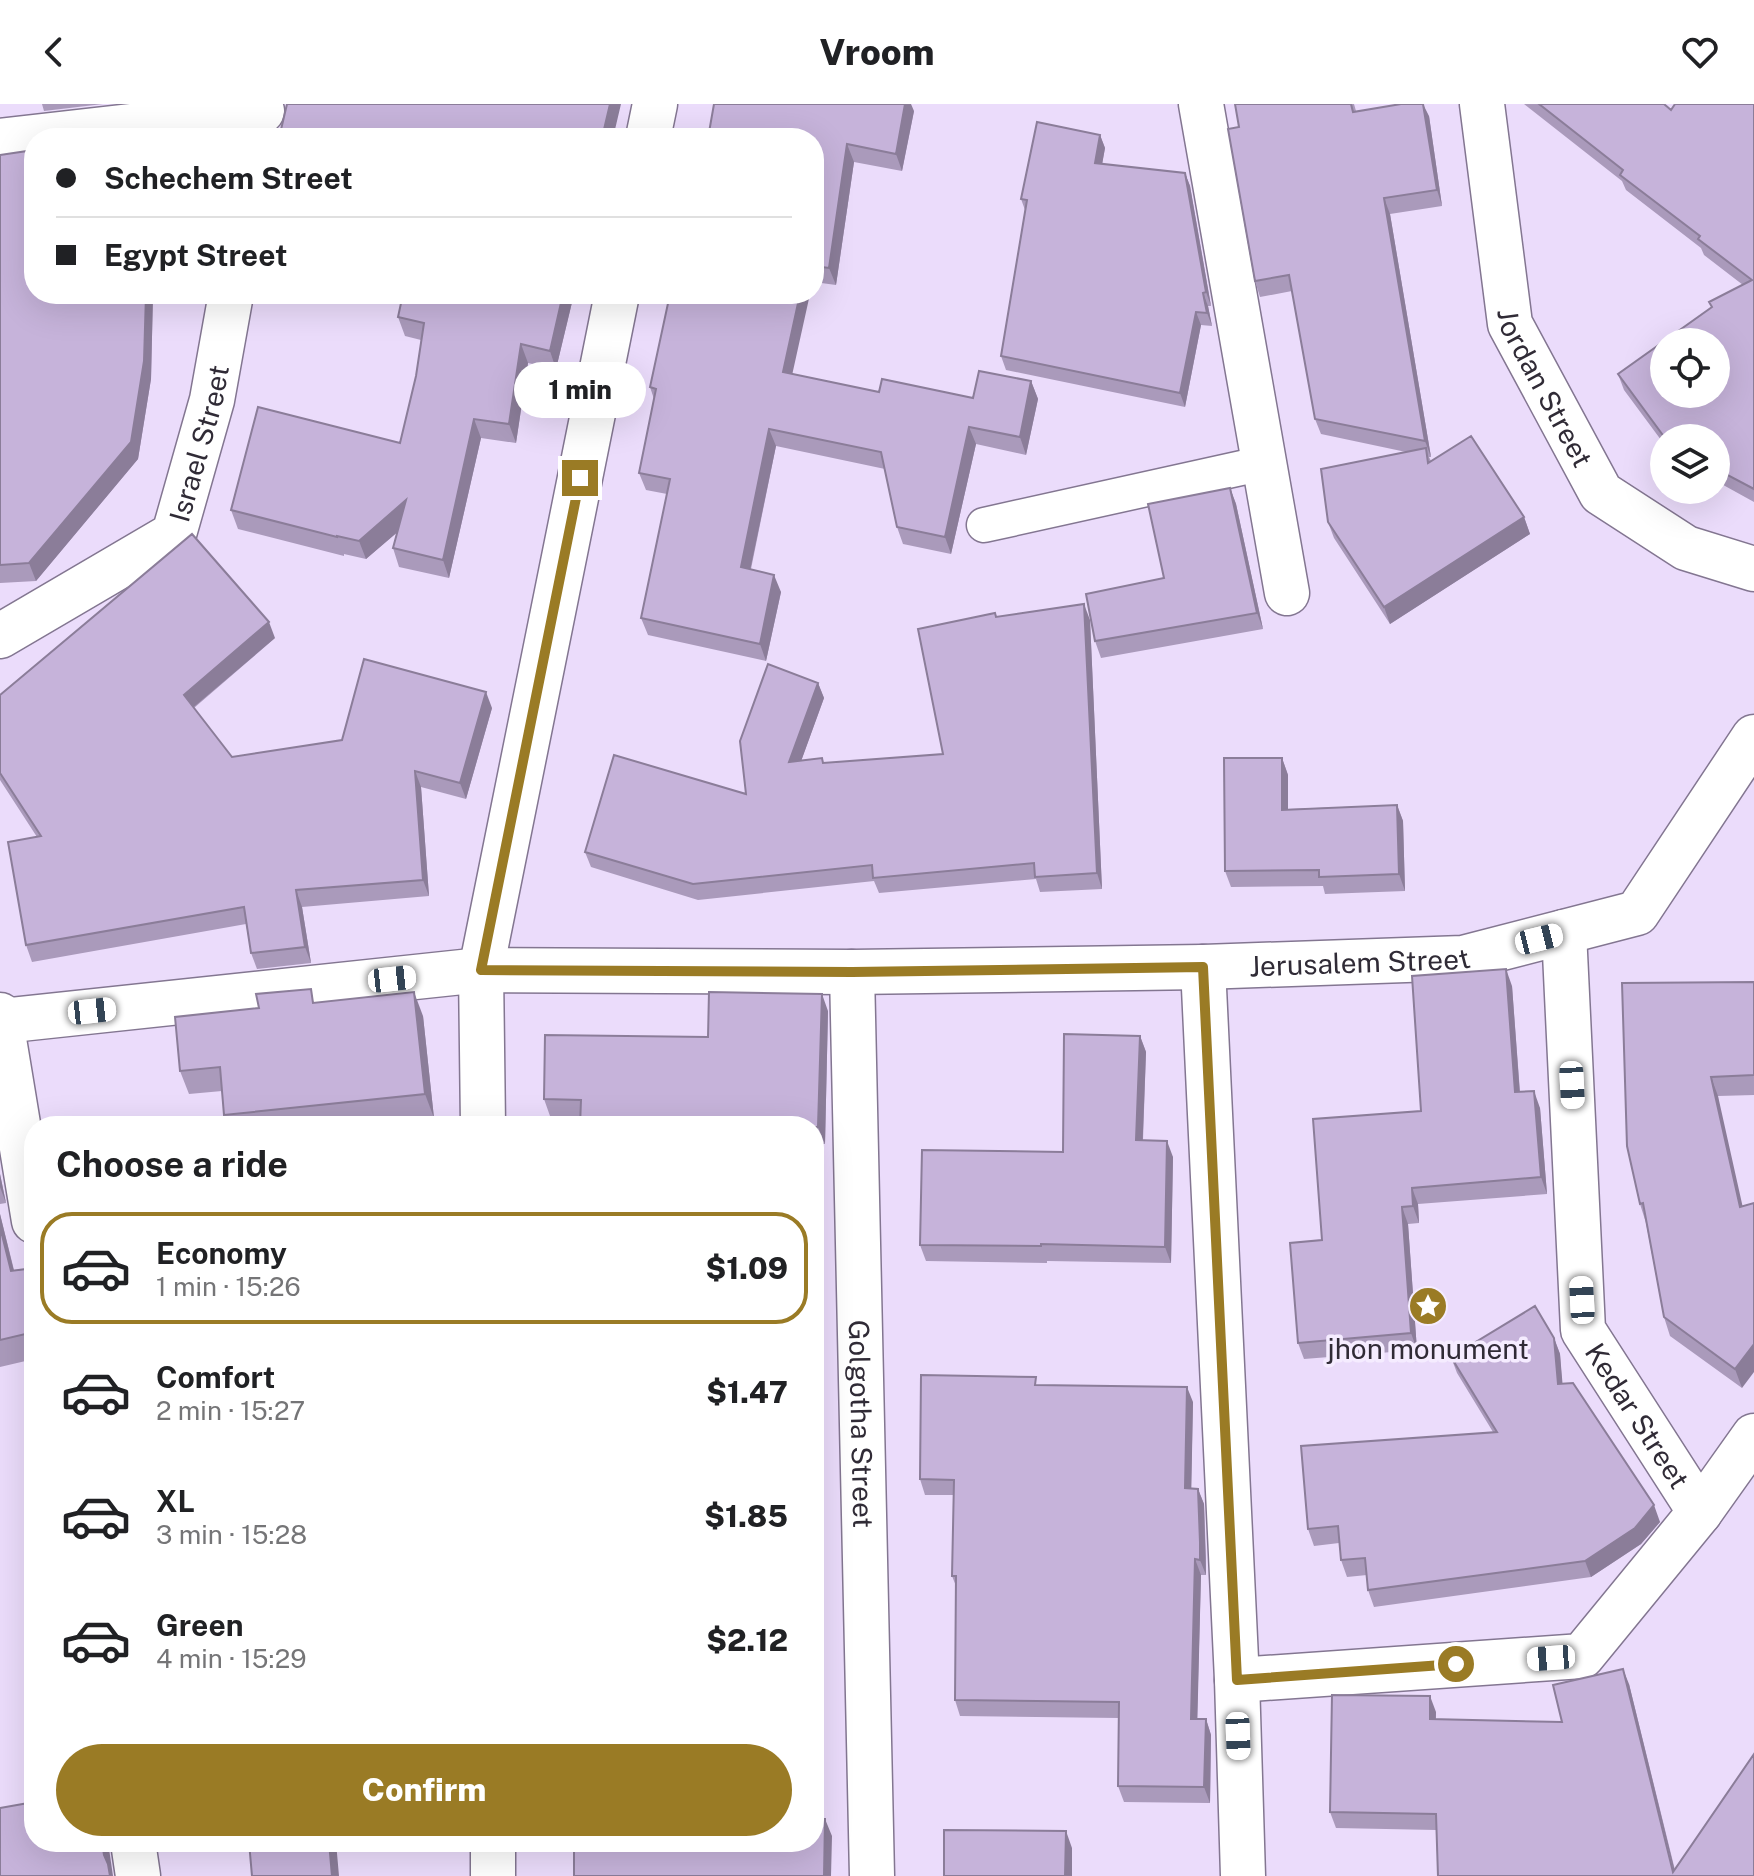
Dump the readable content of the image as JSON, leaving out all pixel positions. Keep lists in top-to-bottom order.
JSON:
{
  "streets": {
    "street": [
      "Jordan Street",
      "Israel Street",
      "Jerusalem Street",
      "Kedar Street",
      "Golgotha Street"
    ]
  },
  "crossings": [
    ["Jerusalem Street", "Kedar Street"],
    ["Jerusalem Street", "Golgotha Street"]
  ],
  "places": {
    "place": ["jhon monument"]
  },
  "page": {
    "header": "Vroom",
    "banner": ["Schechem Street", "Egypt Street"],
    "bubble": "1 min",
    "heading": "Choose a ride",
    "list": [
      {
        "name": "Economy",
        "note": "1 min · 15:26",
        "value": "$1.09"
      },
      {
        "name": "Comfort",
        "note": "2 min · 15:27",
        "value": "$1.47"
      },
      {
        "name": "XL",
        "note": "3 min · 15:28",
        "value": "$1.85"
      },
      {
        "name": "Green",
        "note": "4 min · 15:29",
        "value": "$2.12"
      }
    ],
    "buttons": "Confirm"
  }
}
